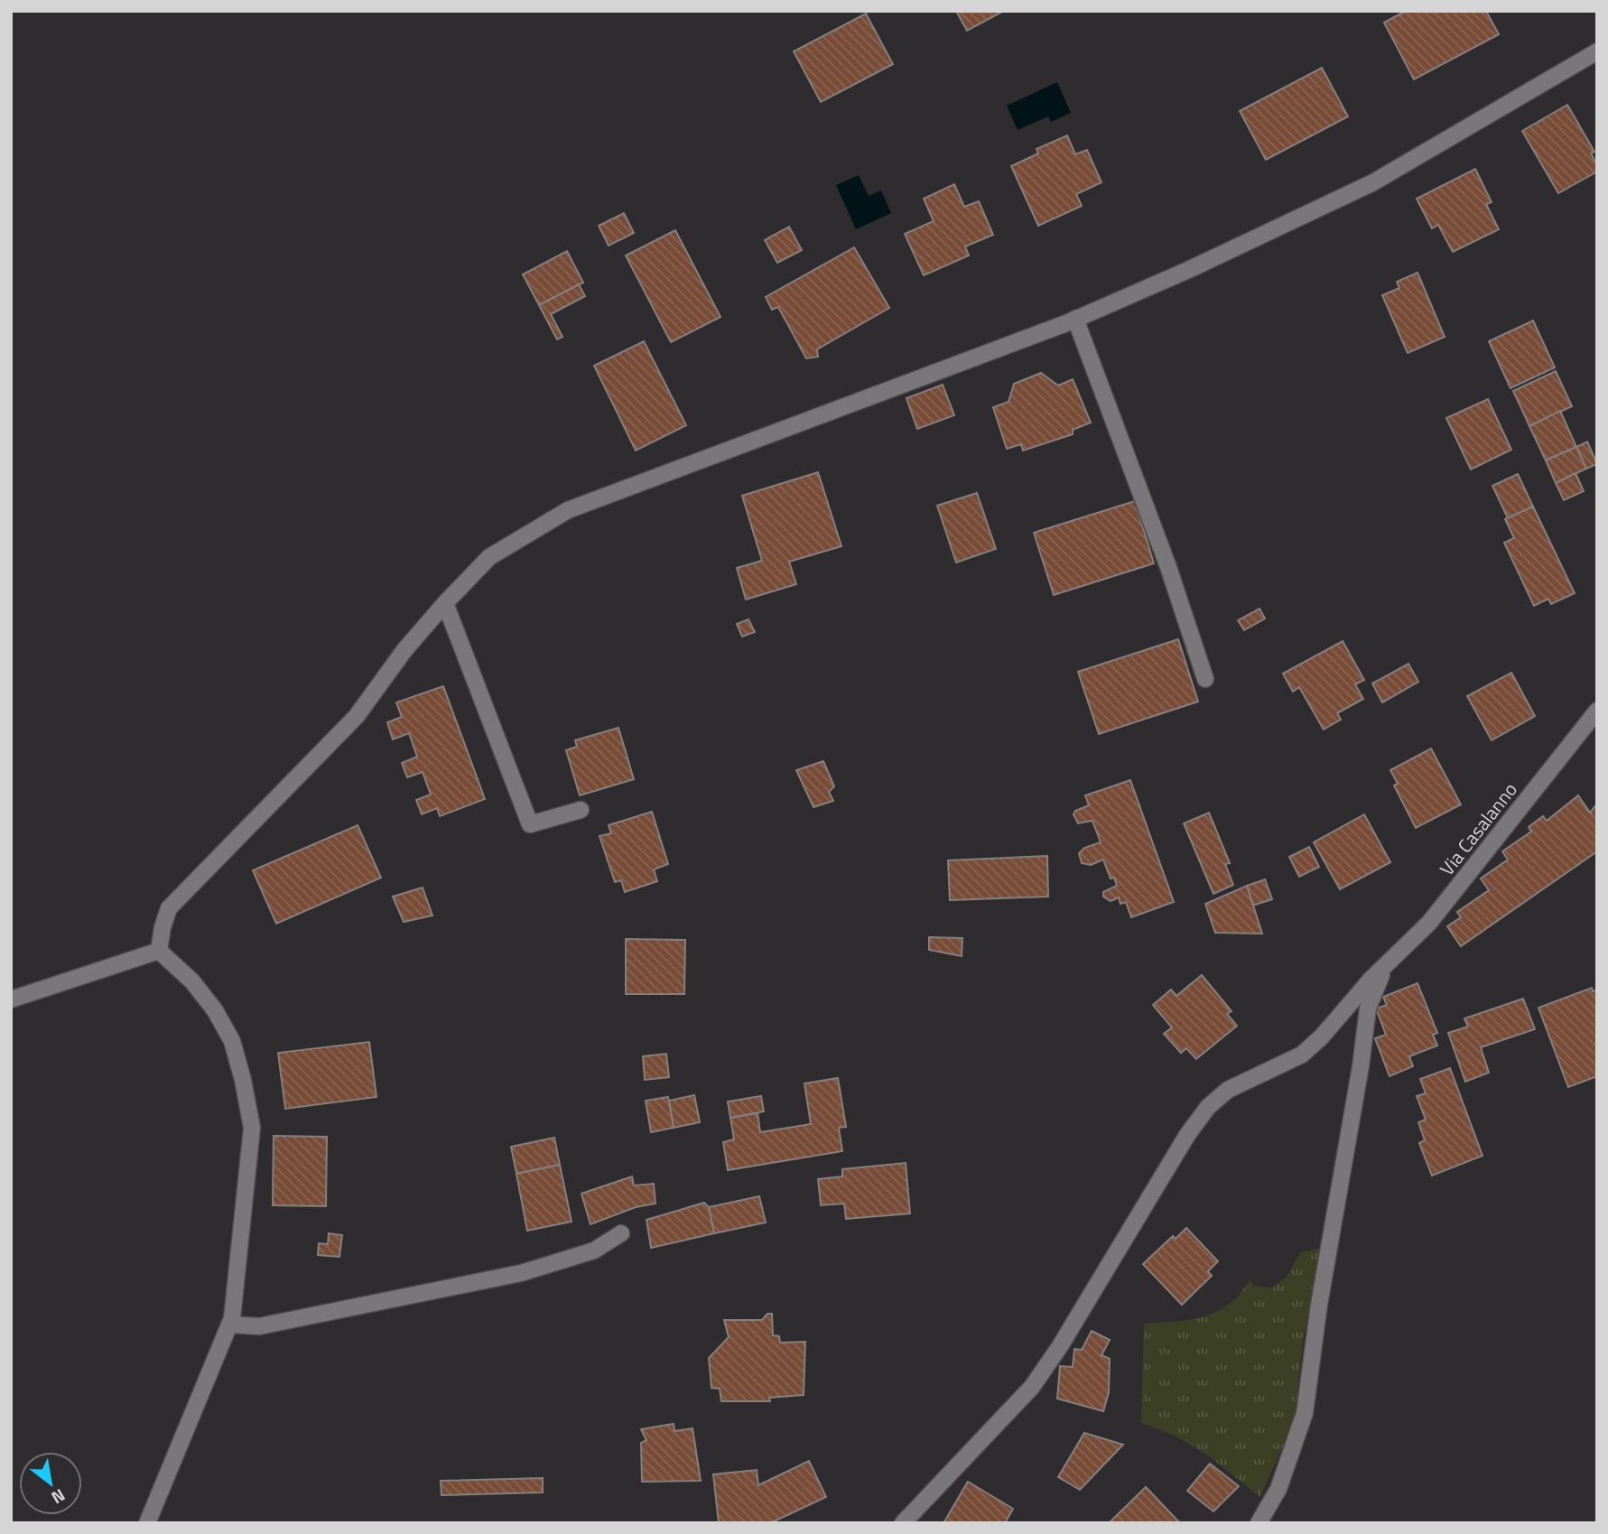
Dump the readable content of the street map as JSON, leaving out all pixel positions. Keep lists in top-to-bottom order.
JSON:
{
  "streets": {
    "street": ["Via Casalanno"]
  },
  "north": "bottom right"
}
